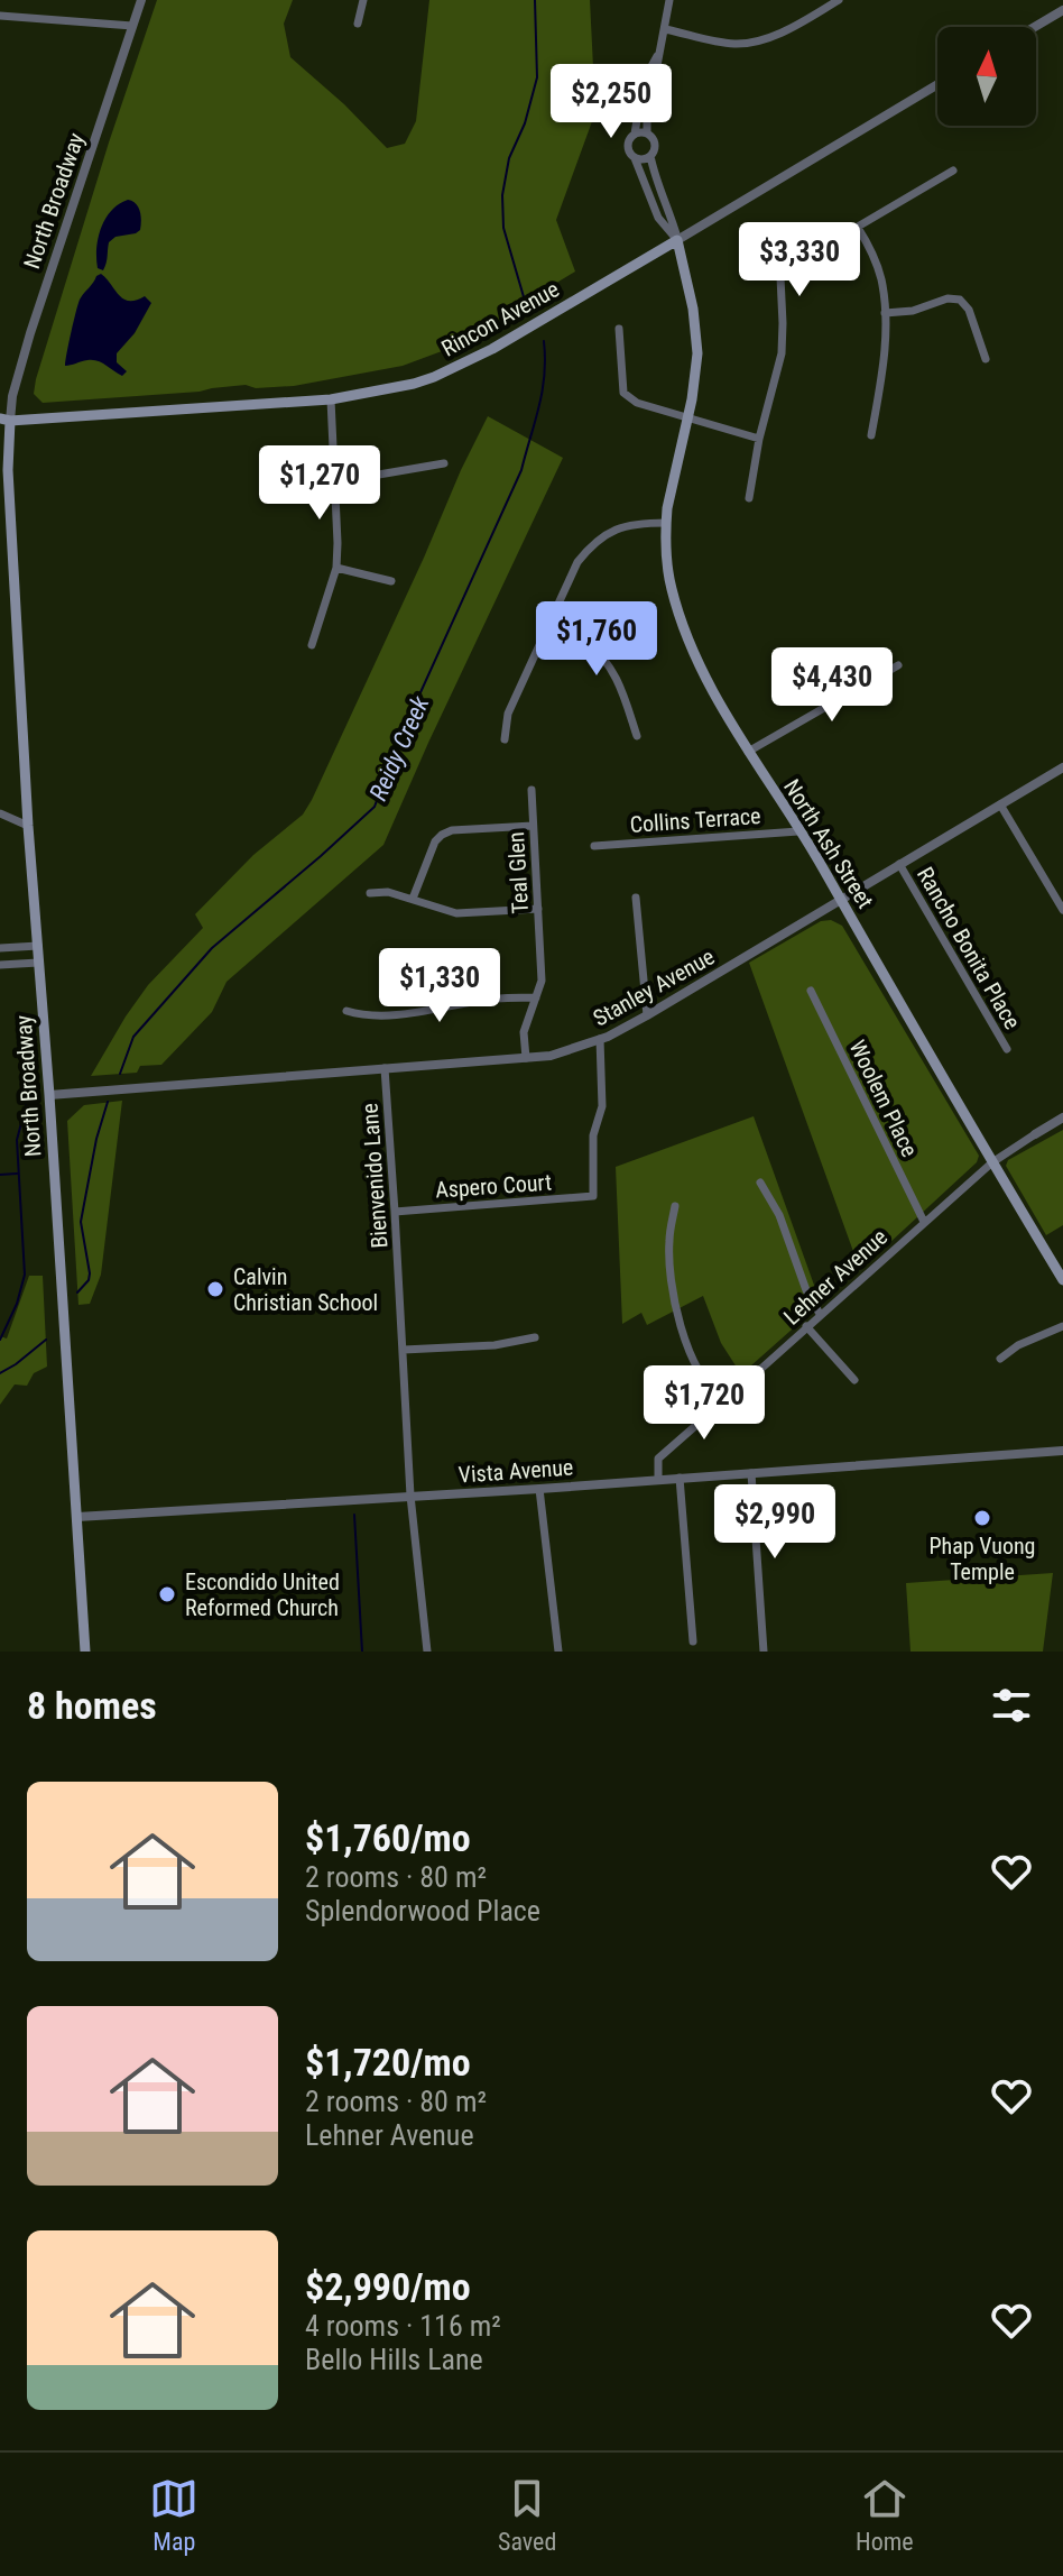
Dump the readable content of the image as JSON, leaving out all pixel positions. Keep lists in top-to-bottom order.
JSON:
{
  "streets": {
    "main road": ["North Broadway", "Rincon Avenue", "North Ash Street"],
    "street": [
      "Collins Terrace",
      "Teal Glen",
      "Rancho Bonita Place",
      "Stanley Avenue",
      "Woolem Place",
      "Bienvenido Lane",
      "Aspero Court",
      "Lehner Avenue",
      "Vista Avenue"
    ]
  },
  "crossings": [
    ["North Broadway", "Rincon Avenue"],
    ["North Broadway", "Stanley Avenue"],
    ["North Broadway", "Vista Avenue"],
    ["Rincon Avenue", "North Ash Street"],
    ["Collins Terrace", "North Ash Street"],
    ["North Ash Street", "Stanley Avenue"],
    ["North Ash Street", "Lehner Avenue"],
    ["Teal Glen", "Stanley Avenue"],
    ["Rancho Bonita Place", "Stanley Avenue"],
    ["Stanley Avenue", "Bienvenido Lane"],
    ["Stanley Avenue", "Aspero Court"],
    ["Woolem Place", "Lehner Avenue"],
    ["Bienvenido Lane", "Aspero Court"],
    ["Bienvenido Lane", "Vista Avenue"],
    ["Lehner Avenue", "Vista Avenue"]
  ],
  "water": ["Reidy Creek"],
  "places": ["Calvin Christian School", "Phap Vuong Temple", "Escondido United Reformed Church"],
  "north": "top",
  "page": {
    "price": [
      "$2,250",
      "$3,330",
      "$1,270",
      "$1,760",
      "$4,430",
      "$1,330",
      "$1,720",
      "$2,990"
    ],
    "heading": "8 homes",
    "list": [
      {
        "name": "$1,760/mo",
        "note": "2 rooms · 80 m² · Splendorwood Place"
      },
      {
        "name": "$1,720/mo",
        "note": "2 rooms · 80 m² · Lehner Avenue"
      },
      {
        "name": "$2,990/mo",
        "note": "4 rooms · 116 m² · Bello Hills Lane"
      }
    ],
    "tabs": ["Map", "Saved", "Home"]
  }
}
